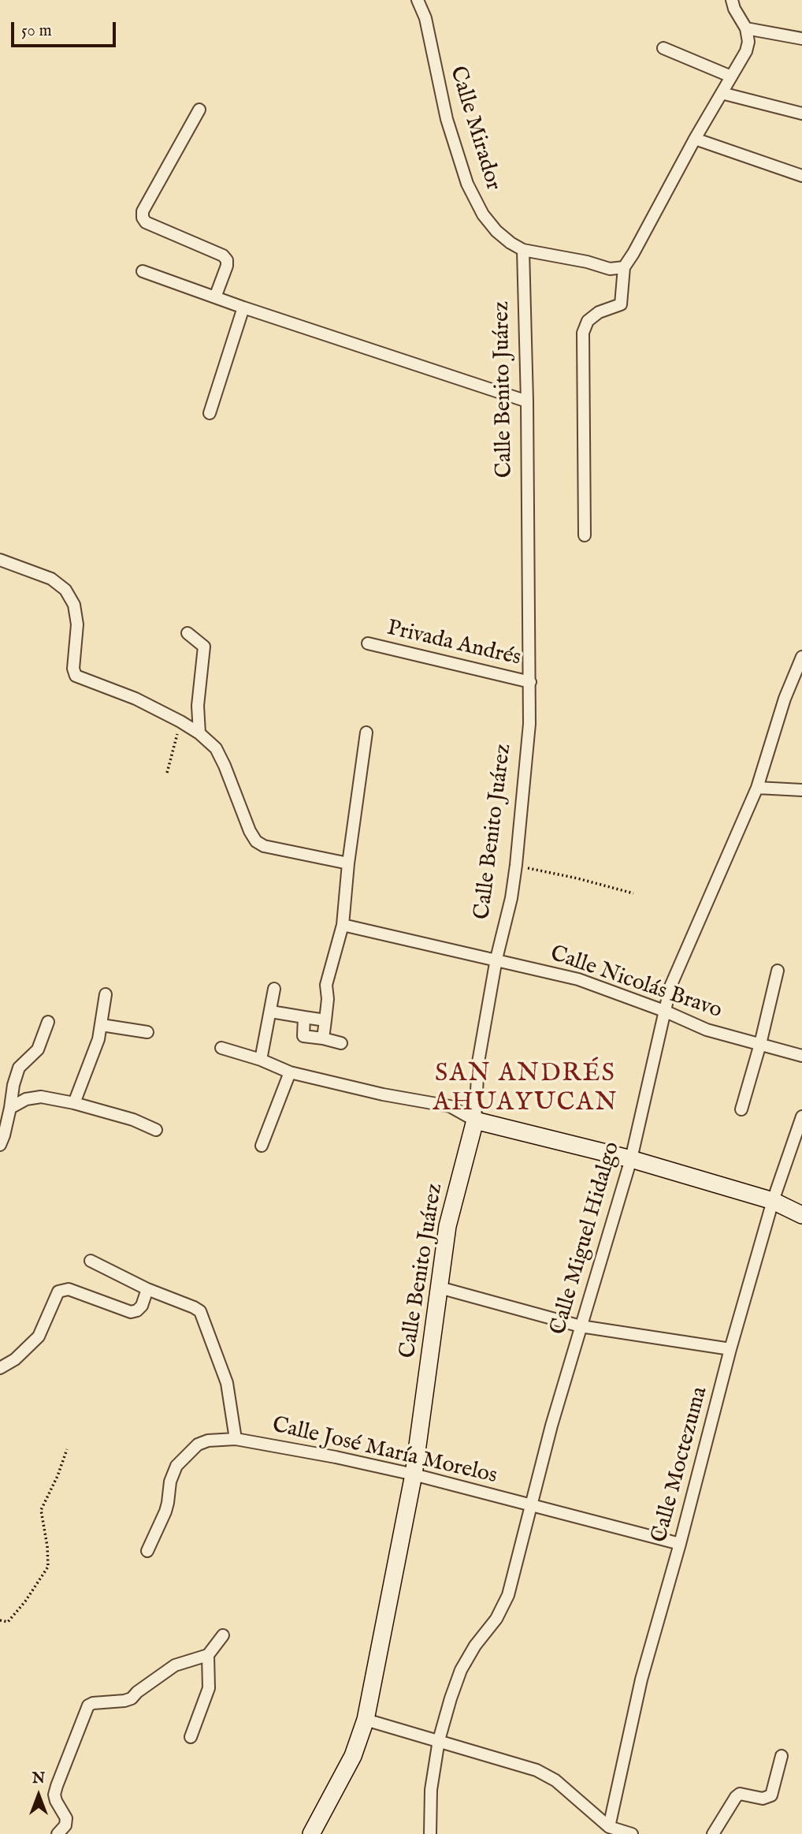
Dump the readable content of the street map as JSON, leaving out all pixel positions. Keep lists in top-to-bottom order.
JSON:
{
  "streets": {
    "street": [
      "Calle Mirador",
      "Calle Benito Juárez",
      "Privada Andrés",
      "Calle Nicolás Bravo",
      "Calle Miguel Hidalgo",
      "Calle José María Morelos",
      "Calle Moctezuma"
    ]
  },
  "crossings": [
    ["Calle Mirador", "Calle Benito Juárez"],
    ["Calle Benito Juárez", "Privada Andrés"],
    ["Calle Benito Juárez", "Calle Nicolás Bravo"],
    ["Calle Benito Juárez", "Calle José María Morelos"],
    ["Calle Nicolás Bravo", "Calle Miguel Hidalgo"],
    ["Calle Miguel Hidalgo", "Calle José María Morelos"],
    ["Calle José María Morelos", "Calle Moctezuma"]
  ],
  "districts": ["SAN ANDRÉS AHUAYUCAN"],
  "scale_bar": "50 m",
  "north": "top"
}
